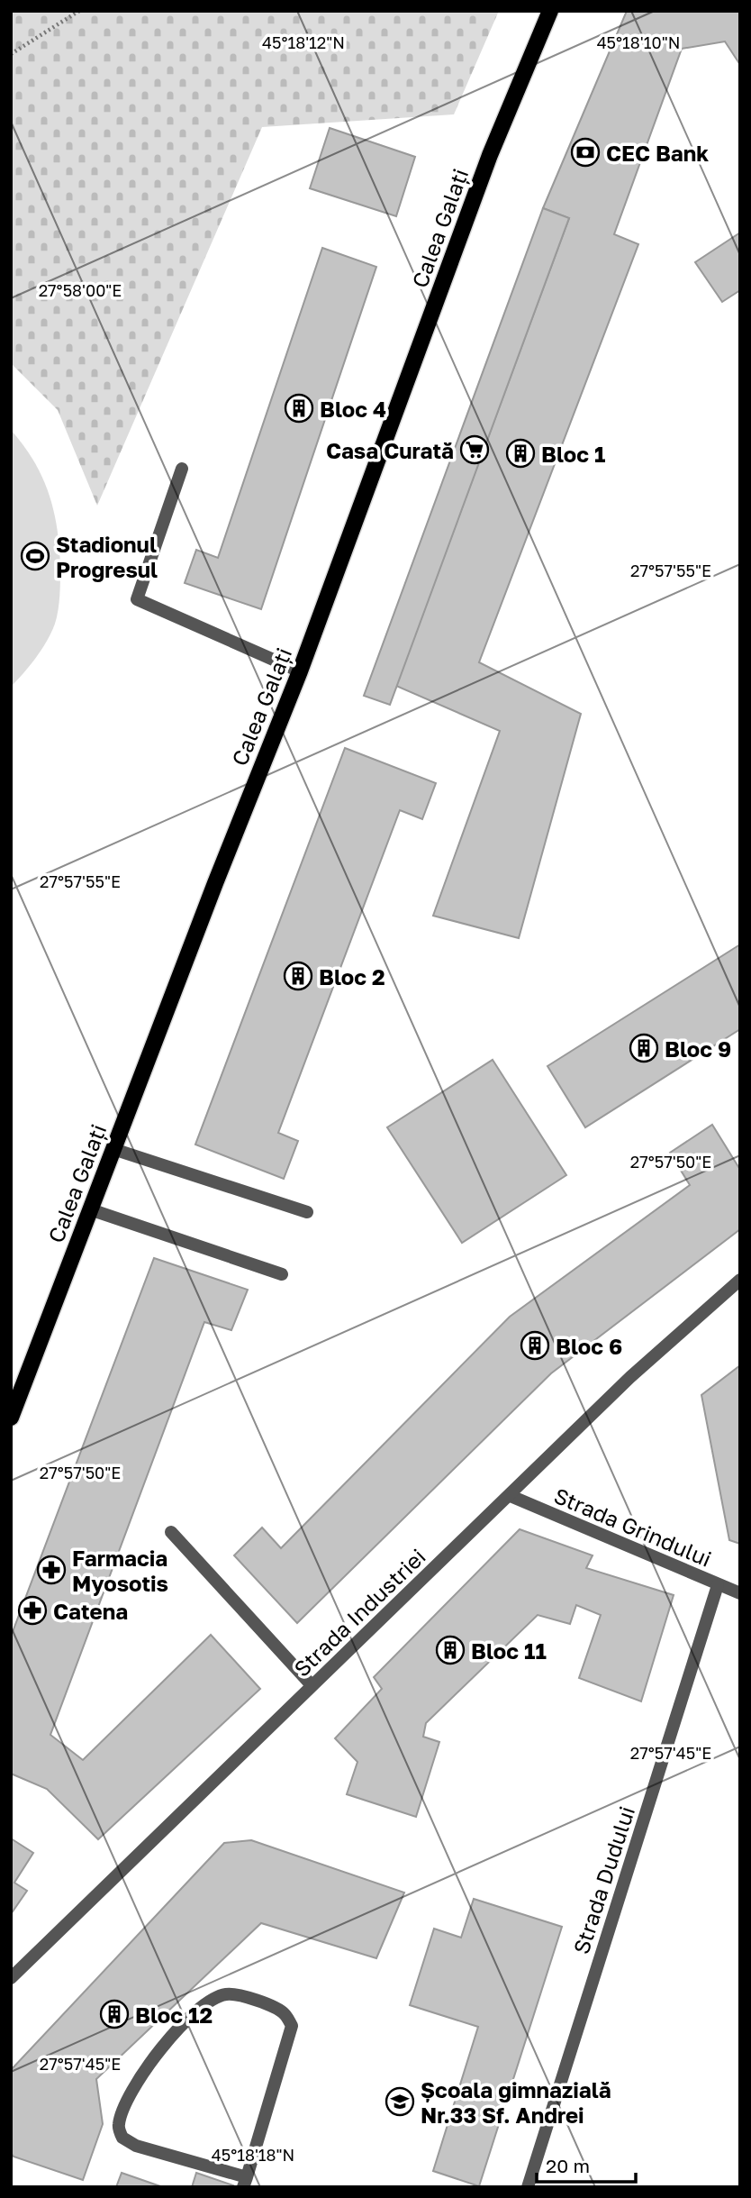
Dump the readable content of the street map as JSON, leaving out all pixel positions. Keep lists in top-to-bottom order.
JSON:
{
  "streets": {
    "main road": ["Calea Galați"],
    "street": ["Strada Grindului", "Strada Industriei", "Strada Dudului"]
  },
  "crossings": [
    ["Strada Grindului", "Strada Industriei"],
    ["Strada Grindului", "Strada Dudului"]
  ],
  "places": {
    "bank": ["CEC Bank"],
    "building": [
      "Bloc 4",
      "Bloc 1",
      "Bloc 2",
      "Bloc 9",
      "Bloc 6",
      "Bloc 11",
      "Bloc 12"
    ],
    "supermarket": ["Casa Curată"],
    "sports": ["Stadionul Progresul"],
    "pharmacy": ["Farmacia Myosotis", "Catena"],
    "school or university": ["Școala gimnazială Nr.33 Sf. Andrei"]
  },
  "scale_bar": "20 m",
  "coordinates": [
    "45°18'10\"N",
    "45°18'12\"N",
    "27°58'00\"E",
    "27°57'55\"E",
    "27°57'50\"E",
    "27°57'45\"E",
    "45°18'18\"N"
  ]
}
